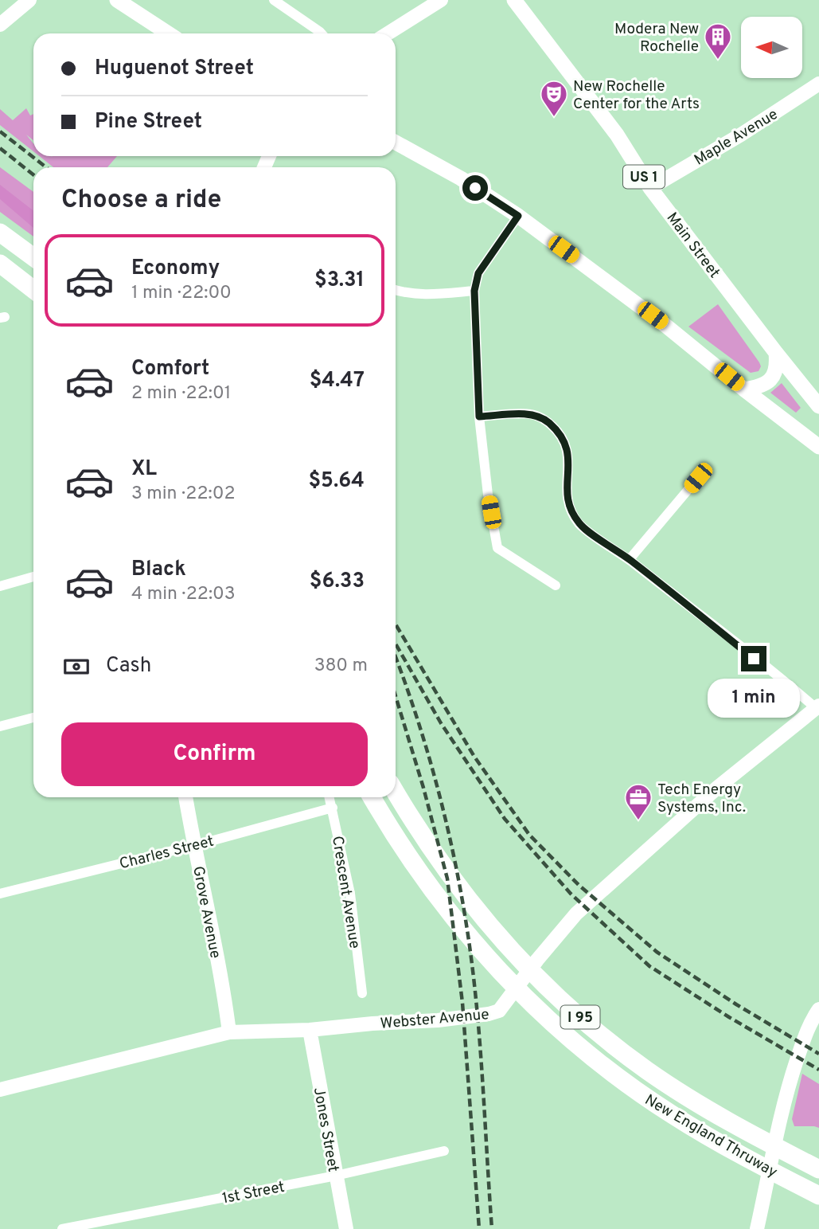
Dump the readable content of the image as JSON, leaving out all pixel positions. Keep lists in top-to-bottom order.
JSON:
{
  "streets": {
    "highway": ["I 95", "New England Thruway"],
    "main road": ["US 1", "Main Street"],
    "street": [
      "Maple Avenue",
      "Charles Street",
      "Crescent Avenue",
      "Grove Avenue",
      "Webster Avenue",
      "Jones Street",
      "1st Street"
    ]
  },
  "crossings": [
    ["Maple Avenue", "Main Street"],
    ["Charles Street", "Crescent Avenue"],
    ["Charles Street", "Grove Avenue"],
    ["Grove Avenue", "Webster Avenue"],
    ["Webster Avenue", "Jones Street"],
    ["Jones Street", "1st Street"]
  ],
  "places": {
    "building": ["Modera New Rochelle"],
    "theatre": ["New Rochelle Center for the Arts"],
    "office": ["Tech Energy Systems, Inc."]
  },
  "north": "left",
  "page": {
    "banner": ["Huguenot Street", "Pine Street"],
    "heading": "Choose a ride",
    "list": [
      {
        "name": "Economy",
        "note": "1 min · 22:00",
        "value": "$3.31"
      },
      {
        "name": "Comfort",
        "note": "2 min · 22:01",
        "value": "$4.47"
      },
      {
        "name": "XL",
        "note": "3 min · 22:02",
        "value": "$5.64"
      },
      {
        "name": "Black",
        "note": "4 min · 22:03",
        "value": "$6.33"
      }
    ],
    "pay": ["Cash", "380 m"],
    "bubble": "1 min",
    "buttons": "Confirm"
  }
}
